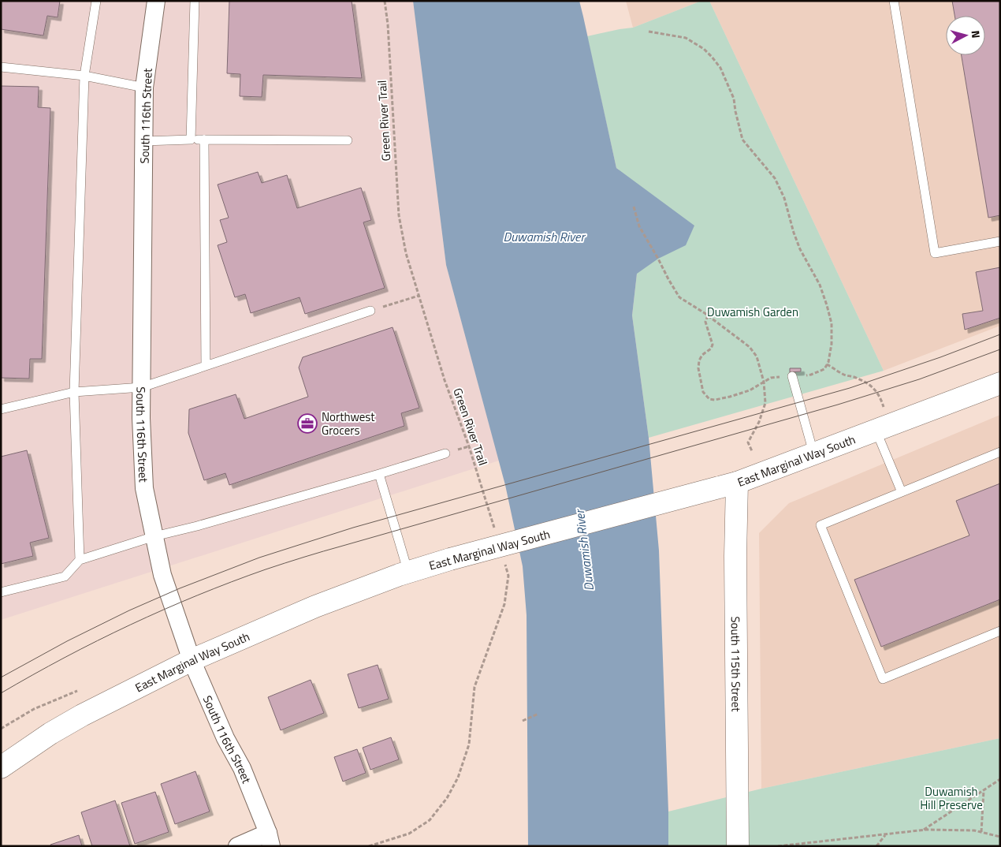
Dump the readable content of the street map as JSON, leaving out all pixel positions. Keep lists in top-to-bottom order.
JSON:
{
  "streets": {
    "street": ["South 116th Street", "East Marginal Way South", "South 115th Street"],
    "path": ["Green River Trail"]
  },
  "crossings": [
    ["South 116th Street", "East Marginal Way South"],
    ["East Marginal Way South", "South 115th Street"]
  ],
  "water": ["Duwamish River"],
  "parks": ["Duwamish Garden", "Duwamish Hill Preserve"],
  "places": {
    "office": ["Northwest Grocers"]
  },
  "north": "right"
}
